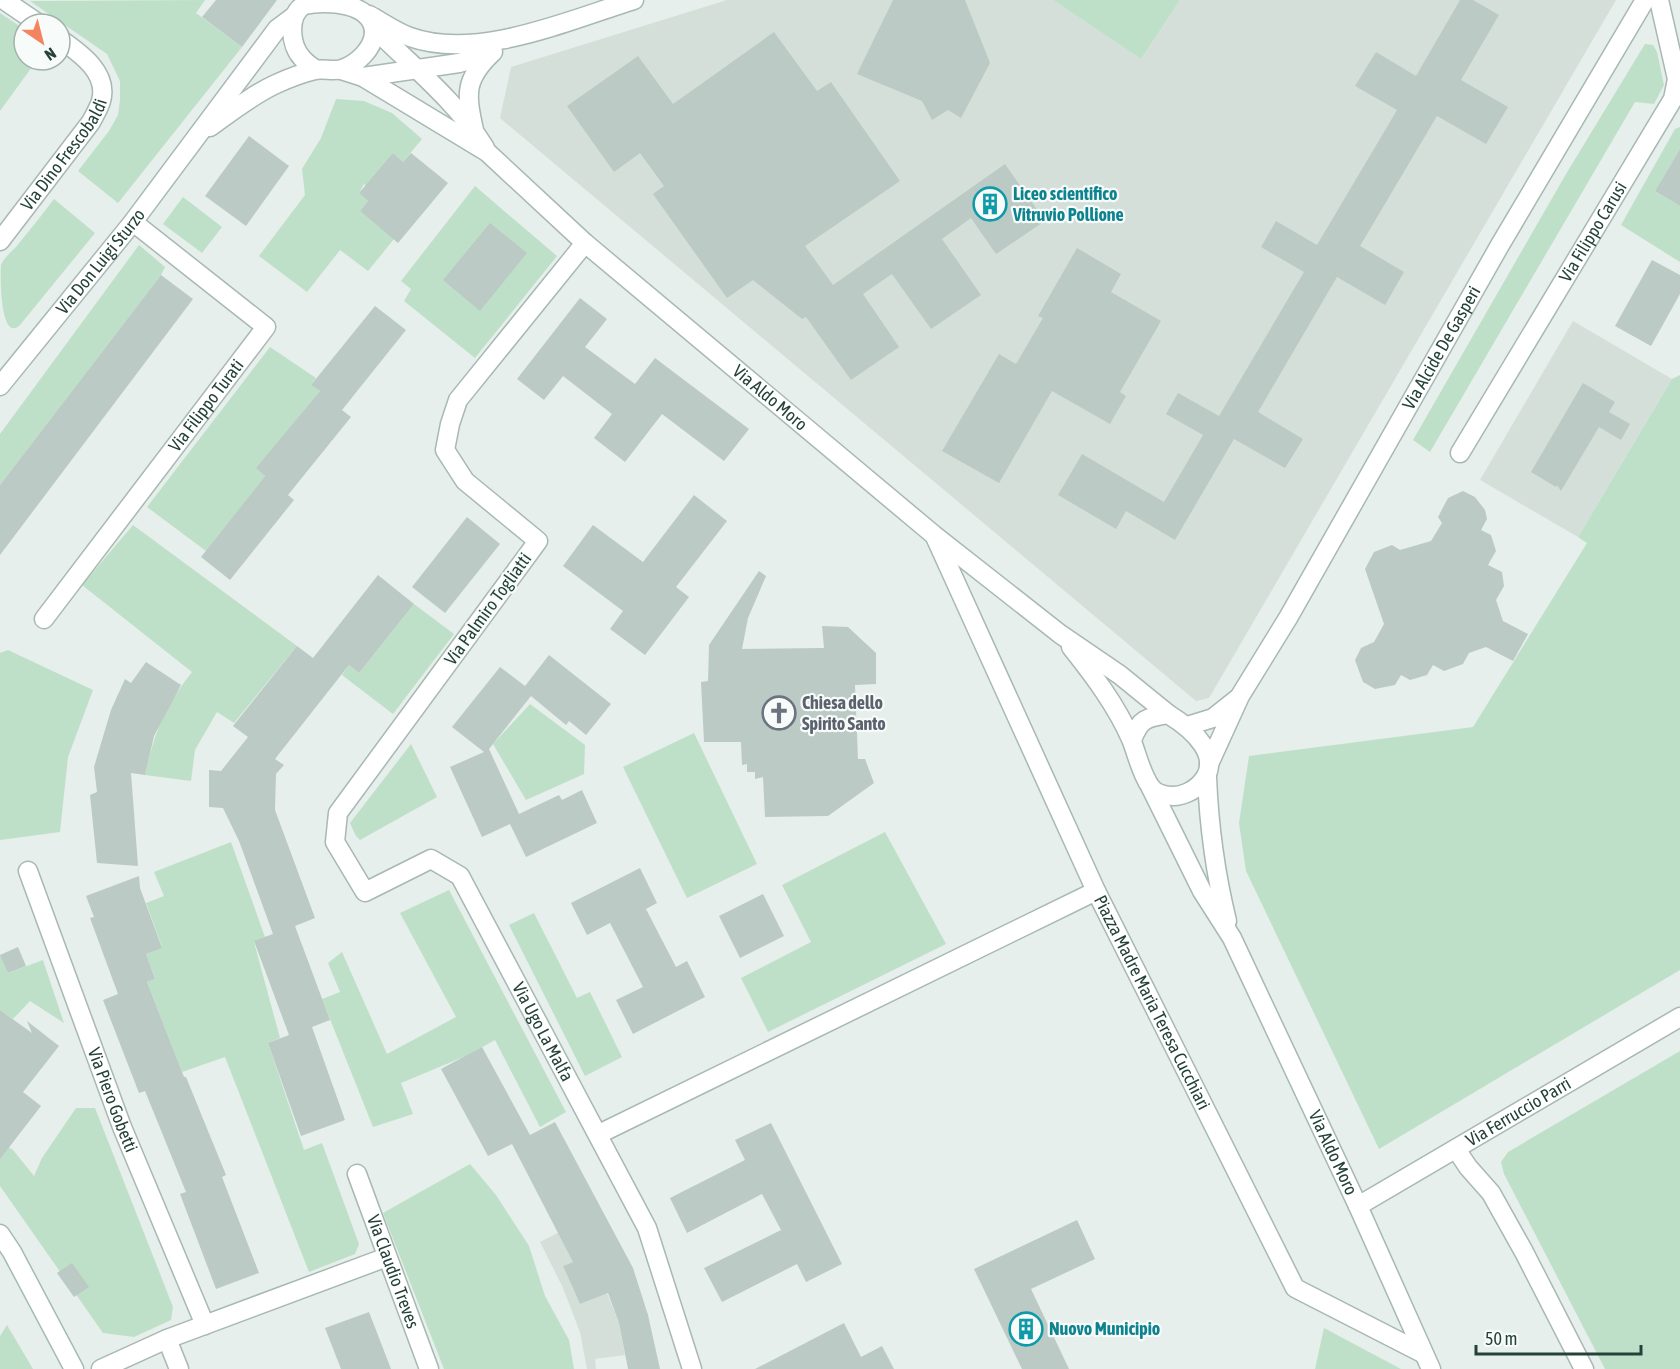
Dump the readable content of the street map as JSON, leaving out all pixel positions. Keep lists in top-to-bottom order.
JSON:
{
  "streets": {
    "street": [
      "Via Dino Frescobaldi",
      "Via Filippo Carusi",
      "Via Don Luigi Sturzo",
      "Via Alcide De Gasperi",
      "Via Aldo Moro",
      "Via Filippo Turati",
      "Via Palmiro Togliatti",
      "Piazza Madre Maria Teresa Cucchiari",
      "Via Ugo La Malfa",
      "Via Piero Gobetti",
      "Via Ferruccio Parri",
      "Via Claudio Treves"
    ]
  },
  "crossings": [
    ["Via Don Luigi Sturzo", "Via Filippo Turati"],
    ["Via Alcide De Gasperi", "Via Aldo Moro"],
    ["Via Aldo Moro", "Via Palmiro Togliatti"],
    ["Via Aldo Moro", "Piazza Madre Maria Teresa Cucchiari"],
    ["Via Aldo Moro", "Via Ferruccio Parri"],
    ["Via Palmiro Togliatti", "Via Ugo La Malfa"],
    ["Piazza Madre Maria Teresa Cucchiari", "Via Ugo La Malfa"]
  ],
  "places": {
    "building": ["Liceo scientifico Vitruvio Pollione", "Nuovo Municipio"],
    "church": ["Chiesa dello Spirito Santo"]
  },
  "scale_bar": "50 m",
  "north": "bottom right"
}
